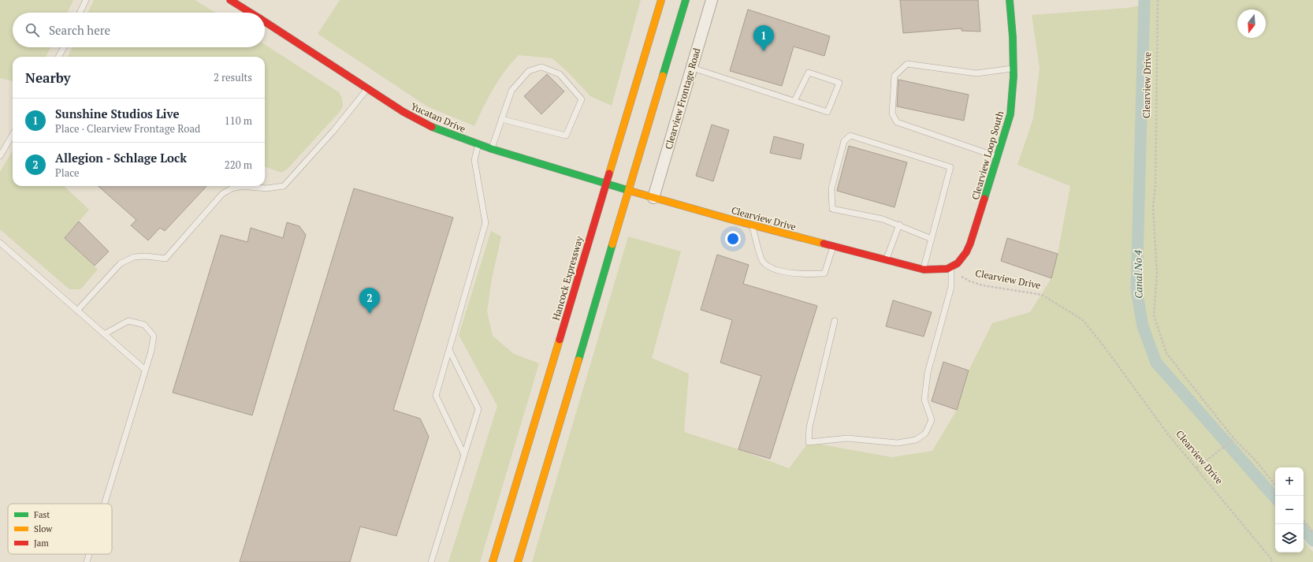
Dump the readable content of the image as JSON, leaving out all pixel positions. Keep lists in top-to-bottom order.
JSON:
{
  "streets": {
    "main road": [
      "Clearview Drive",
      "Yucatan Drive",
      "Clearview Loop South",
      "Hancock Expressway"
    ],
    "street": ["Clearview Frontage Road"]
  },
  "crossings": [
    ["Clearview Drive", "Clearview Frontage Road"],
    ["Clearview Drive", "Yucatan Drive"],
    ["Clearview Drive", "Clearview Loop South"],
    ["Yucatan Drive", "Hancock Expressway"]
  ],
  "water": ["Canal No 4"],
  "legend": ["Fast", "Slow", "Jam"],
  "north": "bottom",
  "page": {
    "search": "Search here",
    "pins": ["1", "2"],
    "heading": ["Nearby", "2 results"],
    "list": [
      {
        "mark": "1",
        "name": "Sunshine Studios Live",
        "note": "Place · Clearview Frontage Road",
        "value": "110 m"
      },
      {
        "mark": "2",
        "name": "Allegion - Schlage Lock",
        "note": "Place",
        "value": "220 m"
      }
    ],
    "map_buttons": ["+", "−"]
  }
}
